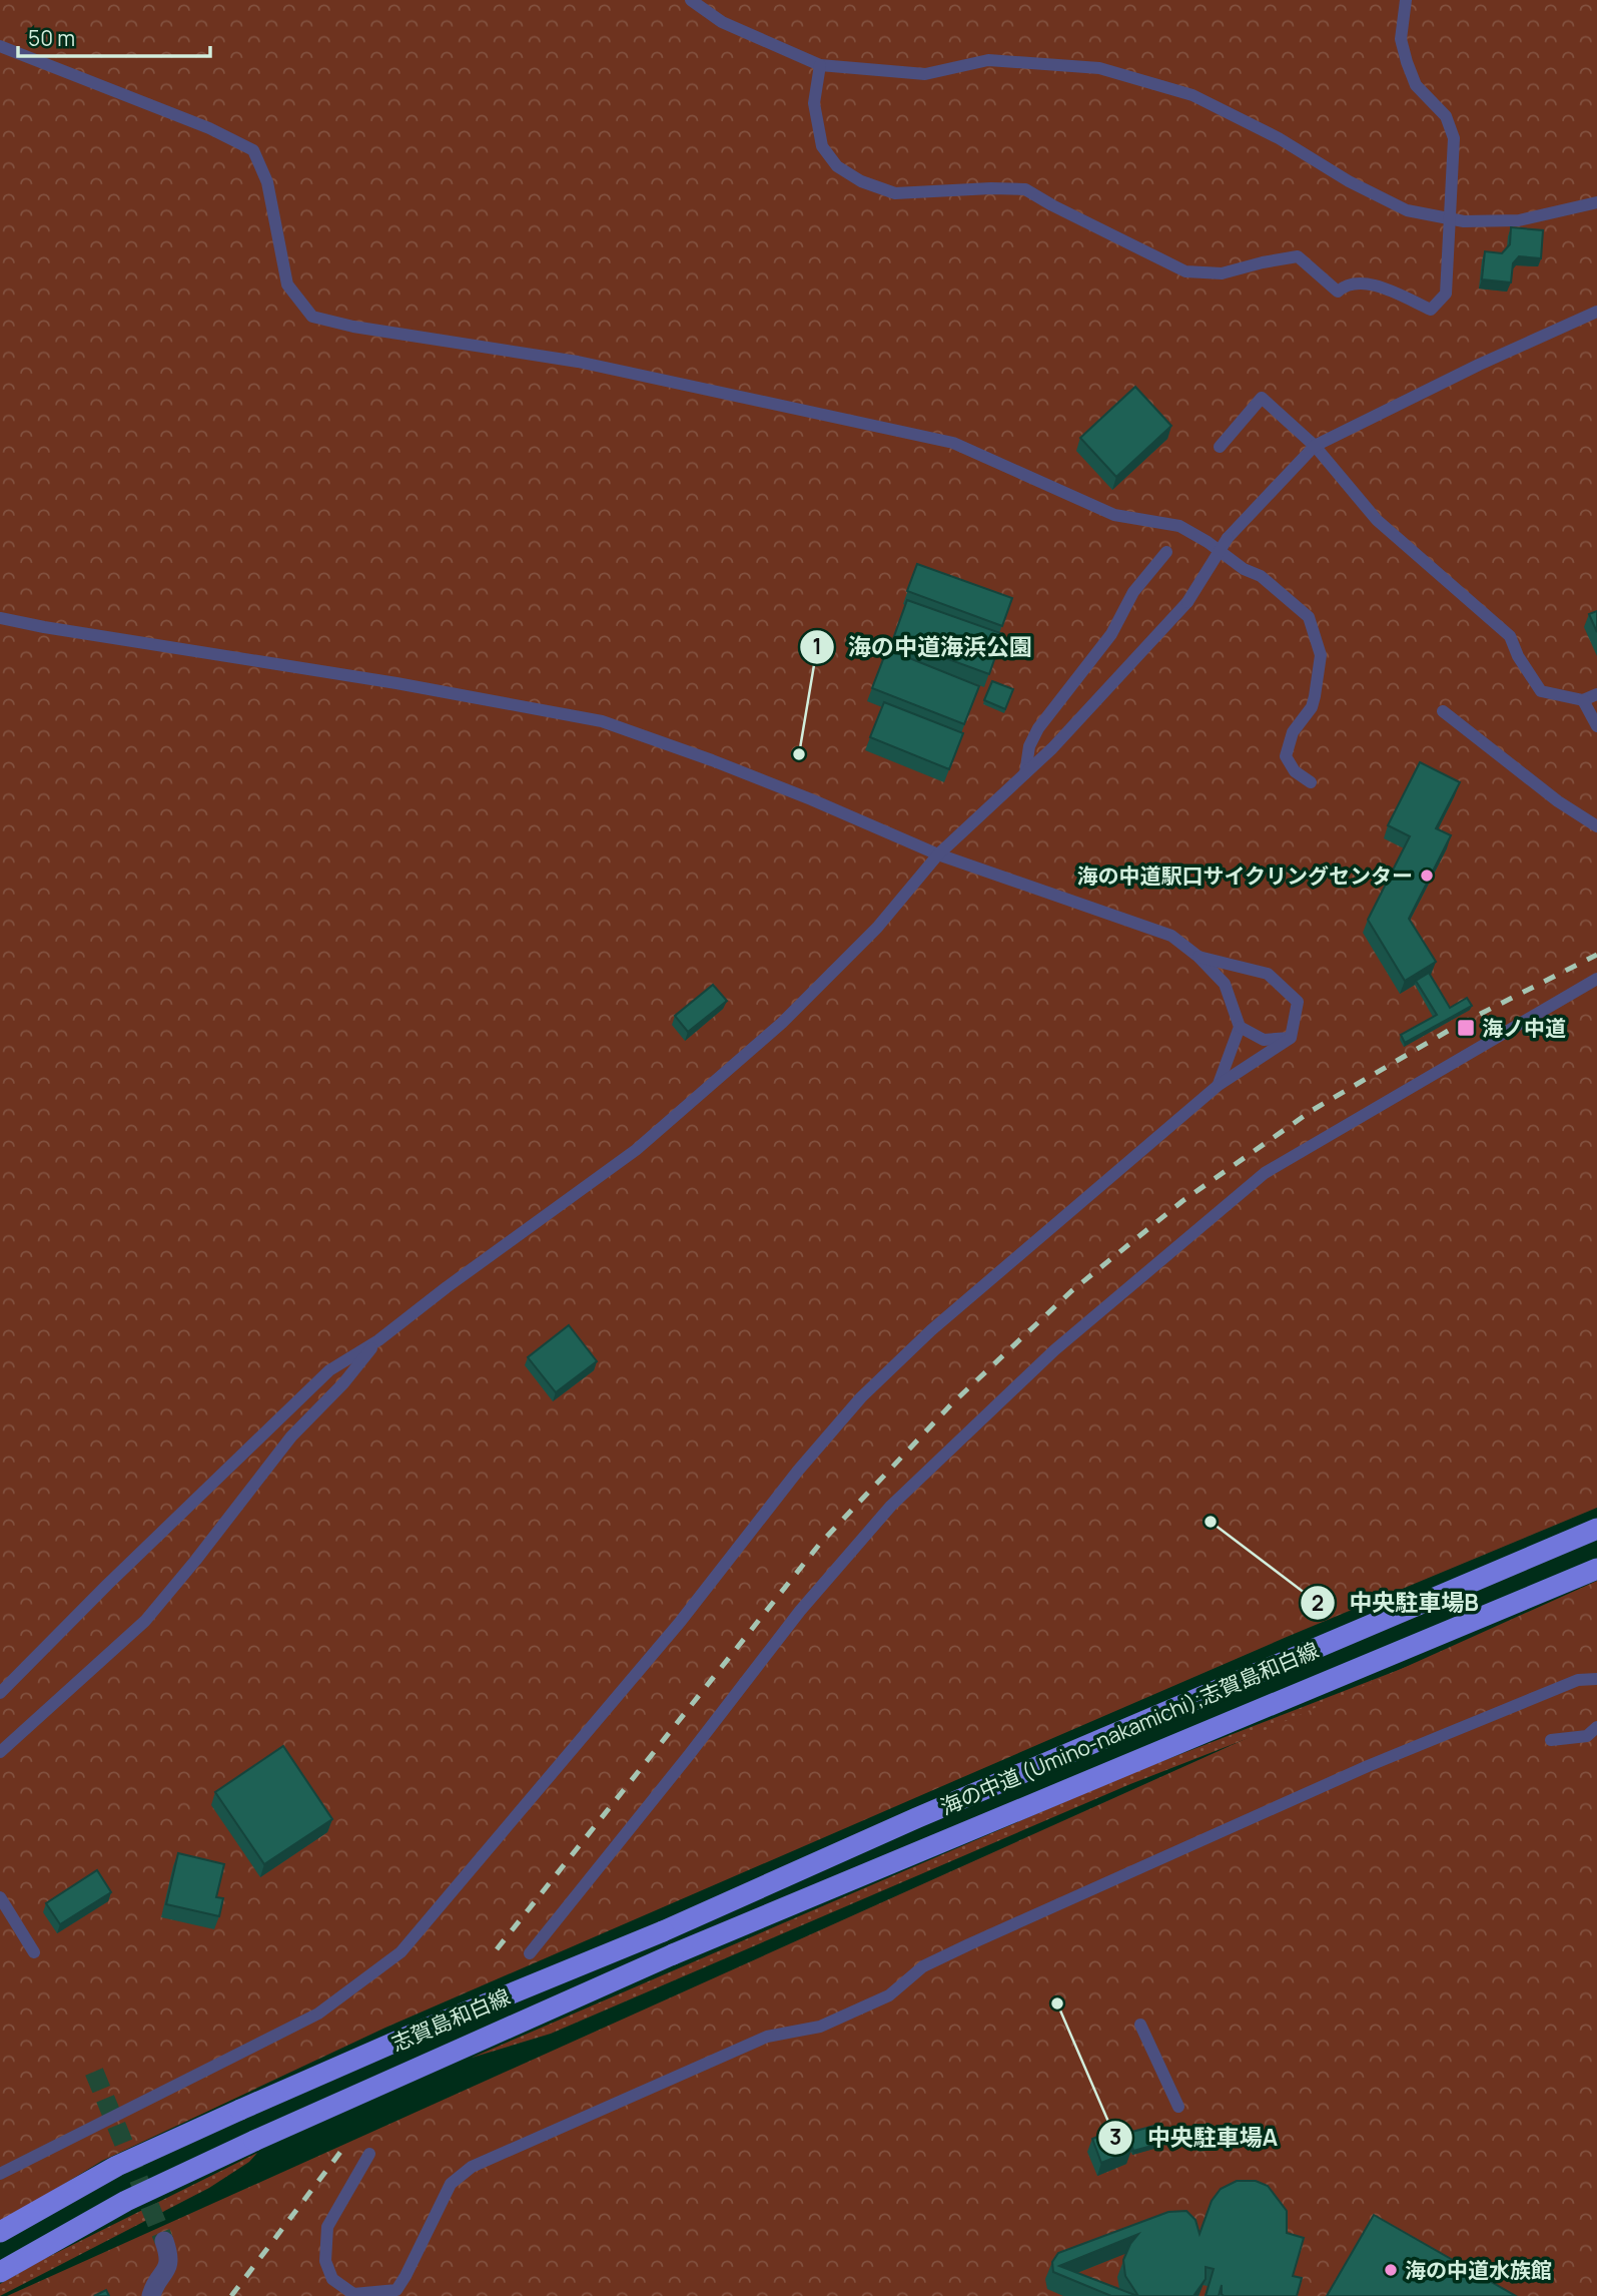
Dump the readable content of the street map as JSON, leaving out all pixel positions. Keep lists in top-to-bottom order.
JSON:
{
  "streets": {
    "main road": ["海の中道 (Umino-nakamichi);志賀島和白線", "志賀島和白線"]
  },
  "crossings": [
    ["海の中道 (Umino-nakamichi);志賀島和白線", "志賀島和白線"]
  ],
  "places": {
    "other": [
      "海の中道海浜公園",
      "海の中道駅口サイクリングセンター",
      "中央駐車場B",
      "中央駐車場A",
      "海の中道水族館"
    ],
    "transit": ["海ノ中道"]
  },
  "scale_bar": "50 m"
}
